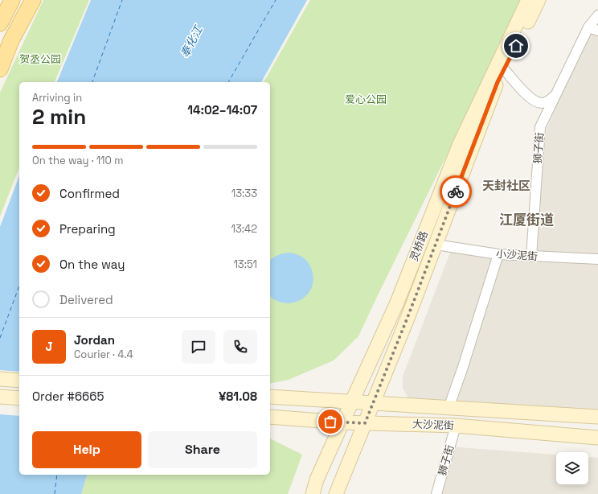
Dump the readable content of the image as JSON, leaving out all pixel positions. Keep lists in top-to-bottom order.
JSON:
{
  "streets": {
    "main road": ["灵桥路", "大沙泥街"],
    "street": ["狮子街", "小沙泥街"]
  },
  "crossings": [
    ["狮子街", "小沙泥街"],
    ["狮子街", "大沙泥街"],
    ["灵桥路", "小沙泥街"],
    ["灵桥路", "大沙泥街"]
  ],
  "districts": ["天封社区", "江厦街道"],
  "water": ["奉化江"],
  "parks": ["贺丞公园", "爱心公园"],
  "page": {
    "heading": ["2 min", "Arriving in", "14:02–14:07"],
    "panel": [
      "Jordan",
      "Courier · 4.4",
      "Order #6665",
      "¥81.08"
    ],
    "bar": "On the way · 110 m",
    "list": [
      ["Confirmed", "13:33"],
      ["Preparing", "13:42"],
      ["On the way", "13:51"],
      "Delivered"
    ],
    "round": "J",
    "buttons": ["Help", "Share"]
  }
}
